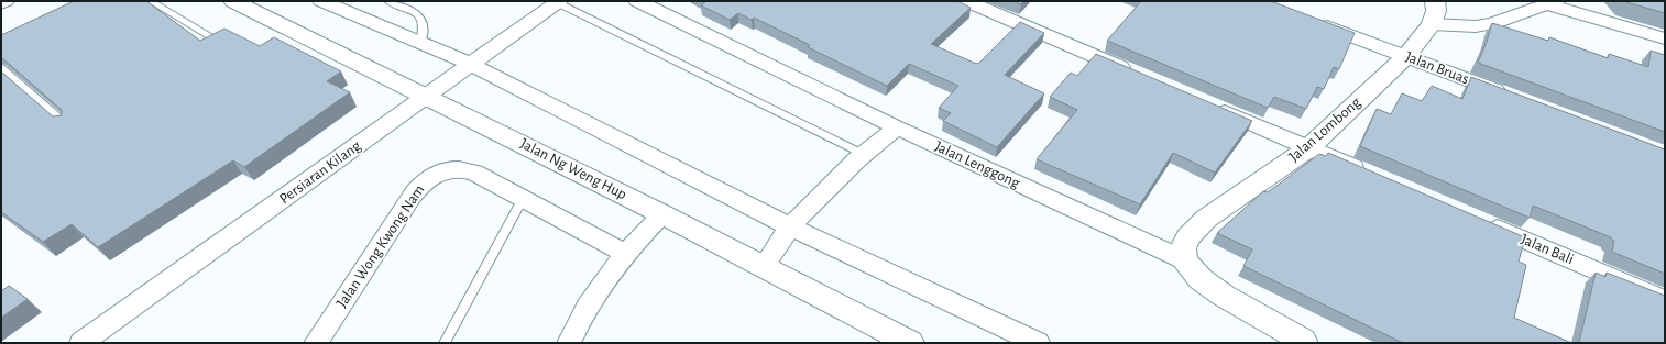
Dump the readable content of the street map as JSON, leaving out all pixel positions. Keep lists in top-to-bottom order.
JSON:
{
  "streets": {
    "main road": ["Jalan Lombong", "Jalan Lenggong", "Jalan Ng Weng Hup"],
    "street": [
      "Jalan Bruas",
      "Persiaran Kilang",
      "Jalan Wong Kwong Nam",
      "Jalan Bali"
    ]
  },
  "crossings": [
    ["Jalan Bruas", "Jalan Lombong"],
    ["Jalan Lombong", "Jalan Lenggong"],
    ["Jalan Ng Weng Hup", "Persiaran Kilang"]
  ]
}
